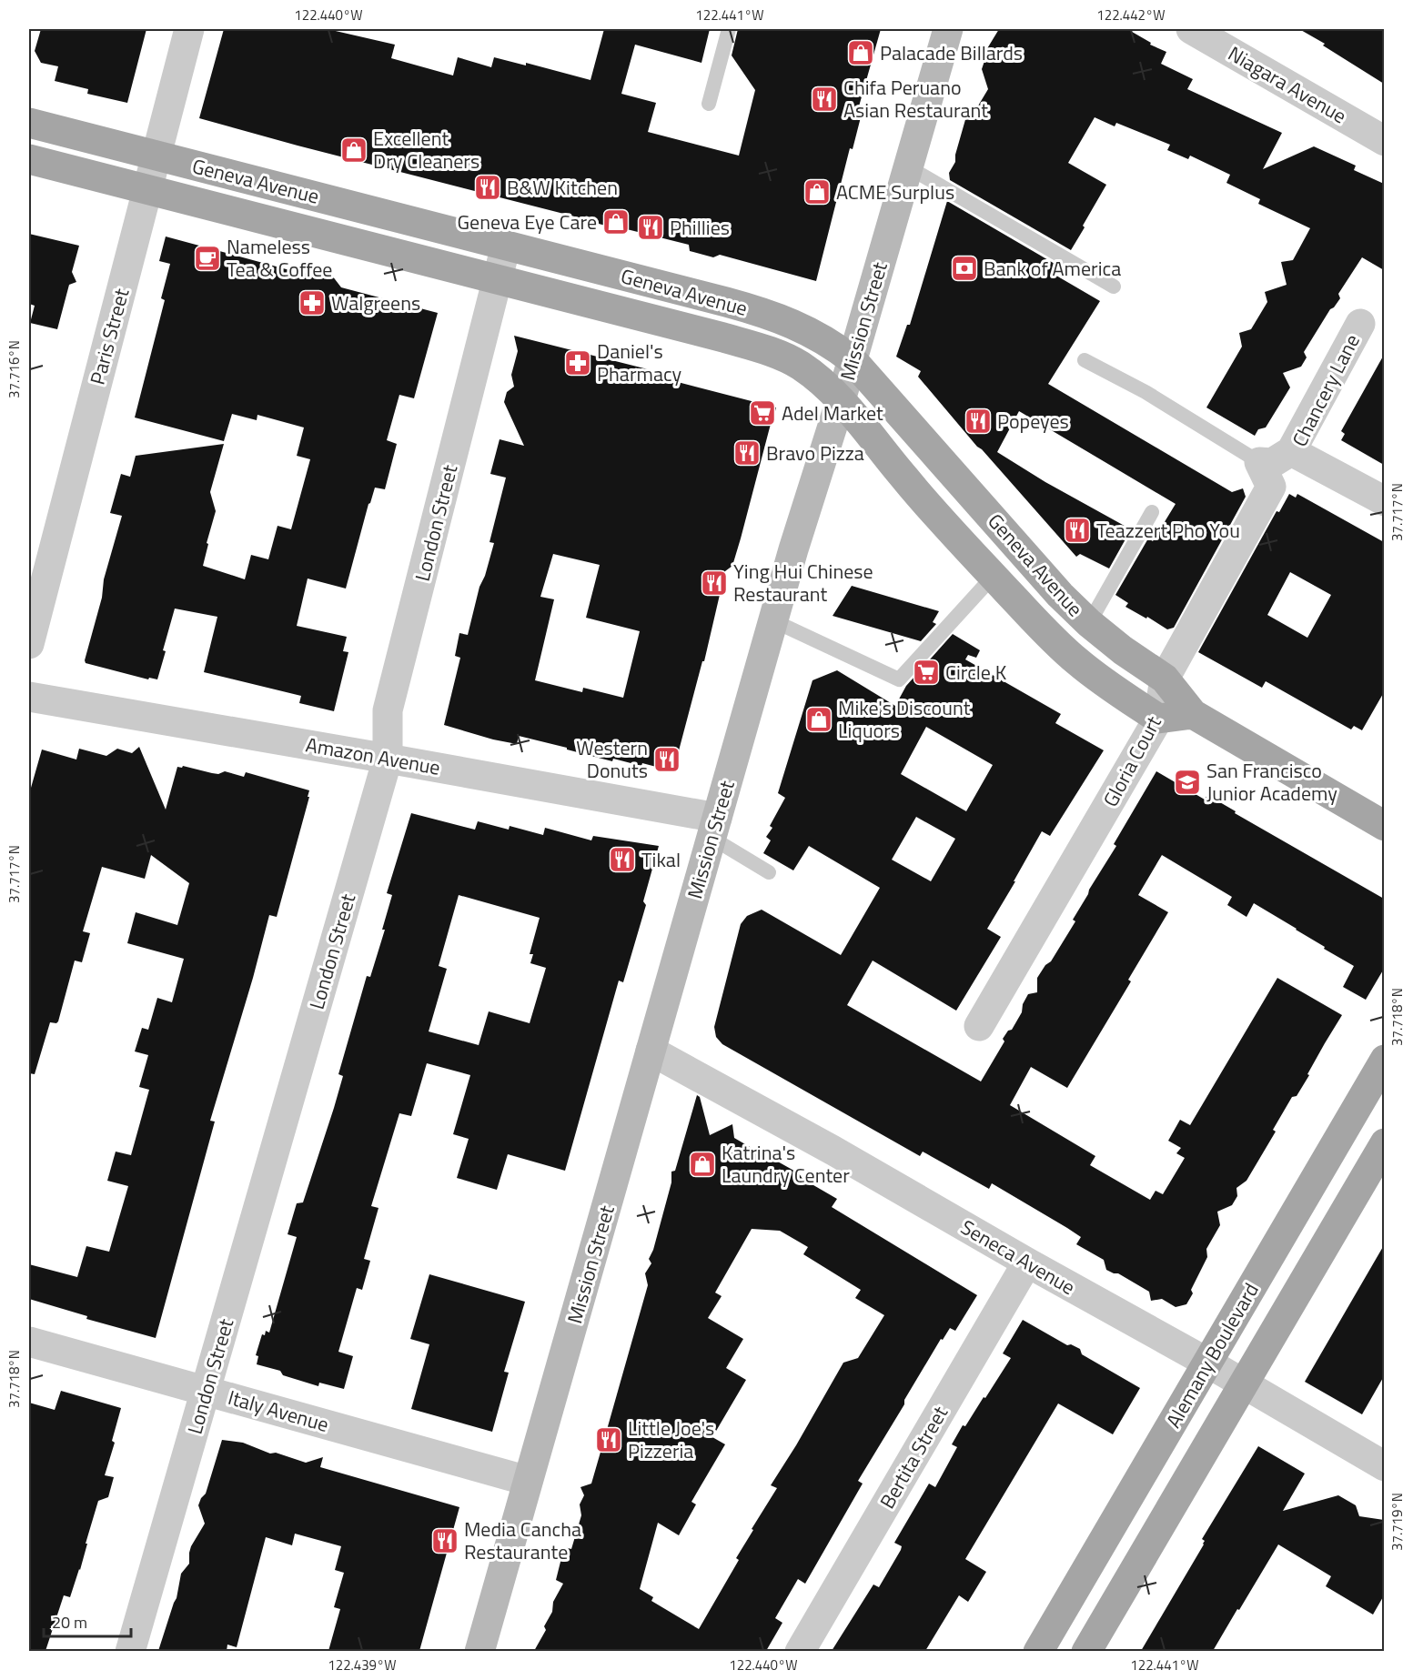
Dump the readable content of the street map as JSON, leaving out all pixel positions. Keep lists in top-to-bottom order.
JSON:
{
  "streets": {
    "main road": ["Geneva Avenue", "Mission Street", "Alemany Boulevard"],
    "street": [
      "Niagara Avenue",
      "Paris Street",
      "Chancery Lane",
      "London Street",
      "Amazon Avenue",
      "Gloria Court",
      "Seneca Avenue",
      "Italy Avenue",
      "Bertita Street"
    ]
  },
  "crossings": [
    ["Geneva Avenue", "Mission Street"],
    ["Geneva Avenue", "Paris Street"],
    ["Geneva Avenue", "London Street"],
    ["Geneva Avenue", "Gloria Court"],
    ["Mission Street", "Amazon Avenue"],
    ["Mission Street", "Seneca Avenue"],
    ["Mission Street", "Italy Avenue"],
    ["London Street", "Amazon Avenue"],
    ["London Street", "Italy Avenue"],
    ["Seneca Avenue", "Alemany Boulevard"],
    ["Seneca Avenue", "Bertita Street"]
  ],
  "places": {
    "shop": [
      "Palacade Billards",
      "Excellent Dry Cleaners",
      "ACME Surplus",
      "Geneva Eye Care",
      "Mike's Discount Liquors",
      "Katrina's Laundry Center"
    ],
    "restaurant": [
      "Chifa Peruano Asian Restaurant",
      "B&W Kitchen",
      "Phillies",
      "Popeyes",
      "Bravo Pizza",
      "Teazzert Pho You",
      "Ying Hui Chinese Restaurant",
      "Western Donuts",
      "Tikal",
      "Little Joe's Pizzeria",
      "Media Cancha Restaurante"
    ],
    "cafe": ["Nameless Tea & Coffee"],
    "bank": ["Bank of America"],
    "pharmacy": ["Walgreens", "Daniel's Pharmacy"],
    "supermarket": ["Adel Market", "Circle K"],
    "school or university": ["San Francisco Junior Academy"]
  },
  "scale_bar": "20 m",
  "coordinates": [
    "122.440°W",
    "122.441°W",
    "122.442°W",
    "37.716°N",
    "37.717°N",
    "37.718°N",
    "37.719°N",
    "122.439°W"
  ]
}
